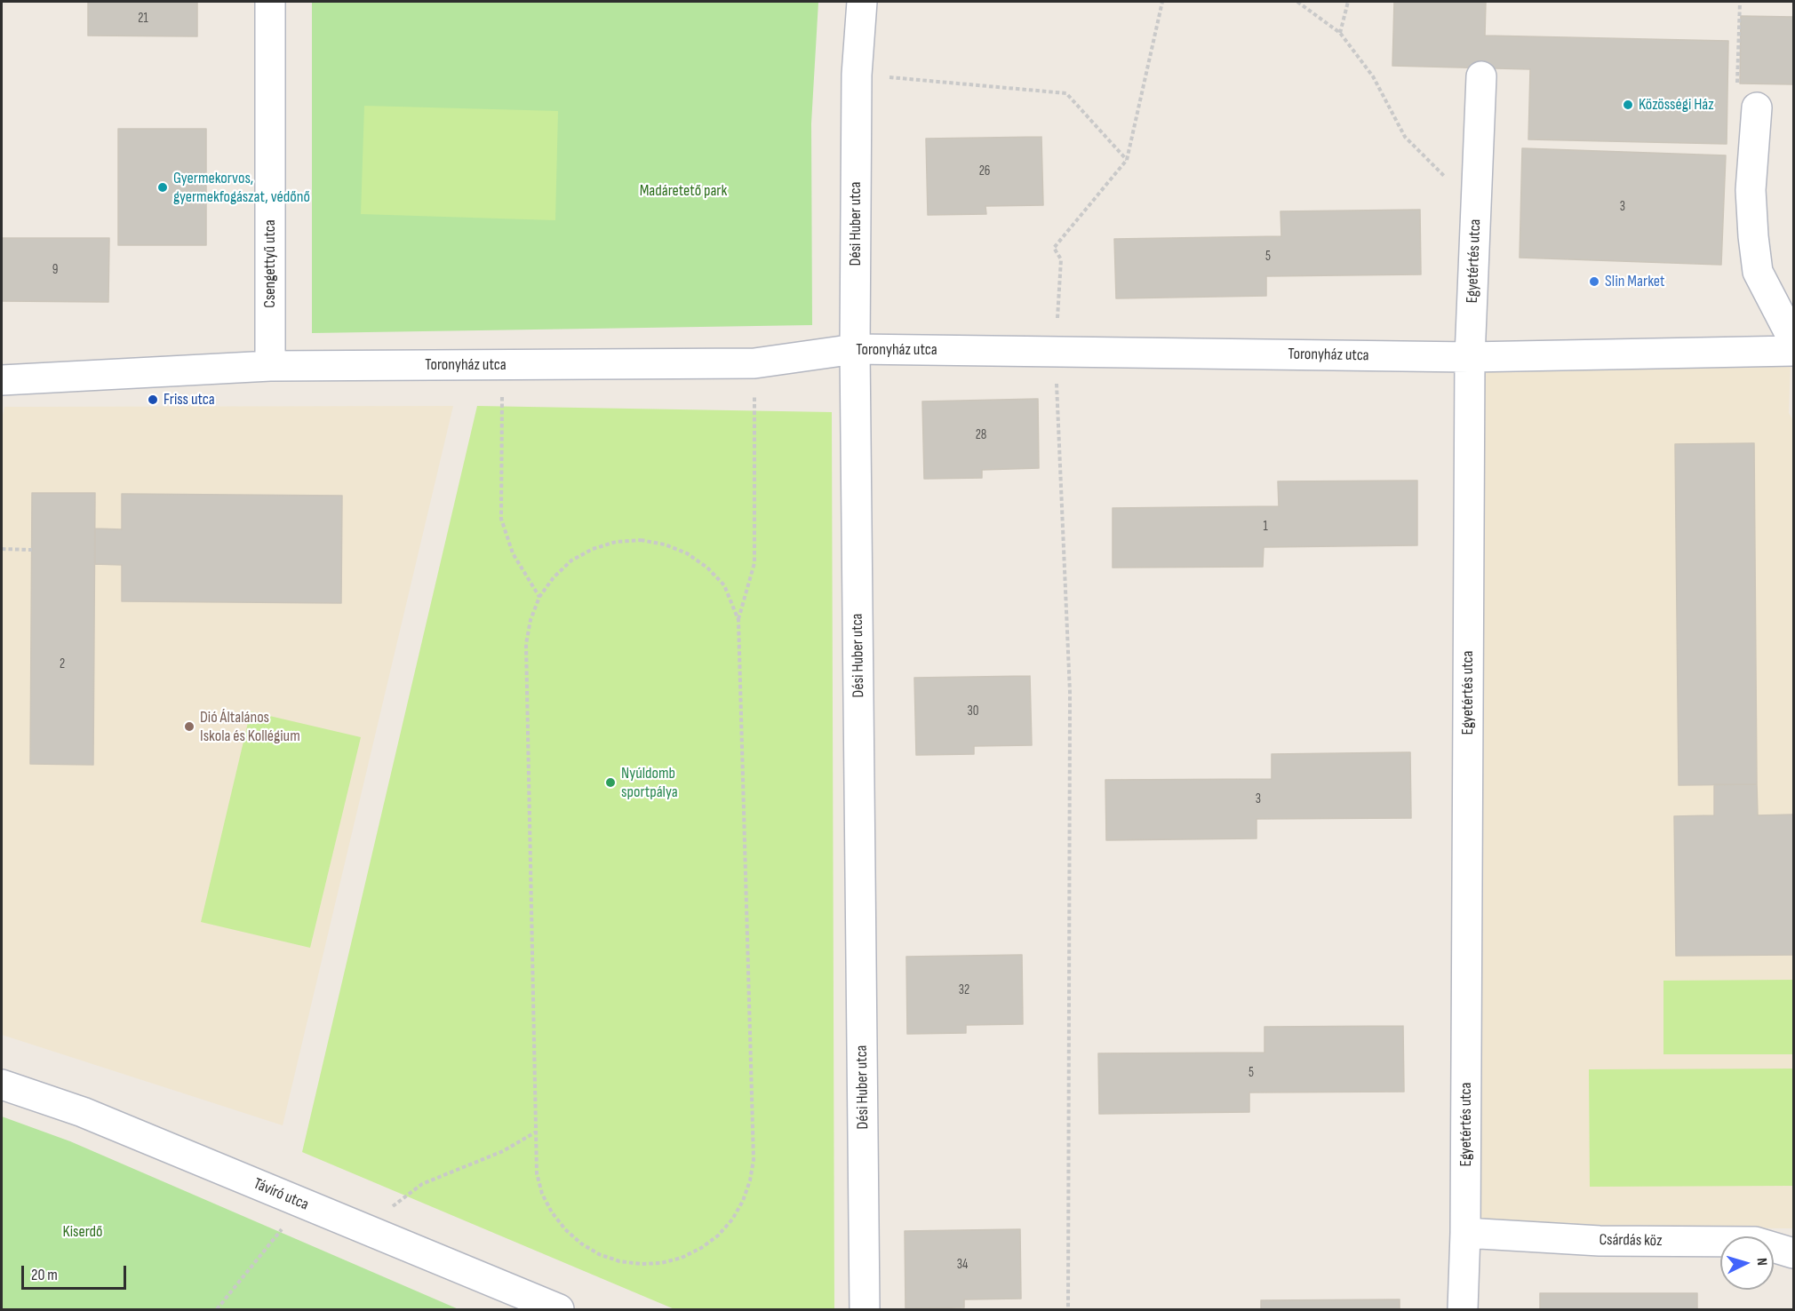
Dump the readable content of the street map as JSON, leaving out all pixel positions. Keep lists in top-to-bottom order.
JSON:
{
  "streets": {
    "street": [
      "Dési Huber utca",
      "Egyetértés utca",
      "Csengettyű utca",
      "Toronyház utca",
      "Távíró utca",
      "Csárdás köz"
    ]
  },
  "crossings": [
    ["Dési Huber utca", "Toronyház utca"],
    ["Egyetértés utca", "Toronyház utca"],
    ["Egyetértés utca", "Csárdás köz"],
    ["Csengettyű utca", "Toronyház utca"]
  ],
  "parks": ["Madáretető park", "Kiserdő"],
  "places": [
    "Közösségi Ház",
    "Gyermekorvos, gyermekfogászat, védőnő",
    "Slin Market",
    "Friss utca",
    "Dió Általános Iskola és Kollégium",
    "Nyúldomb sportpálya"
  ],
  "house_numbers": [
    "21",
    "26",
    "3",
    "5",
    "9",
    "28",
    "1",
    "2",
    "30",
    "3",
    "32",
    "5",
    "34"
  ],
  "scale_bar": "20 m",
  "north": "right"
}
